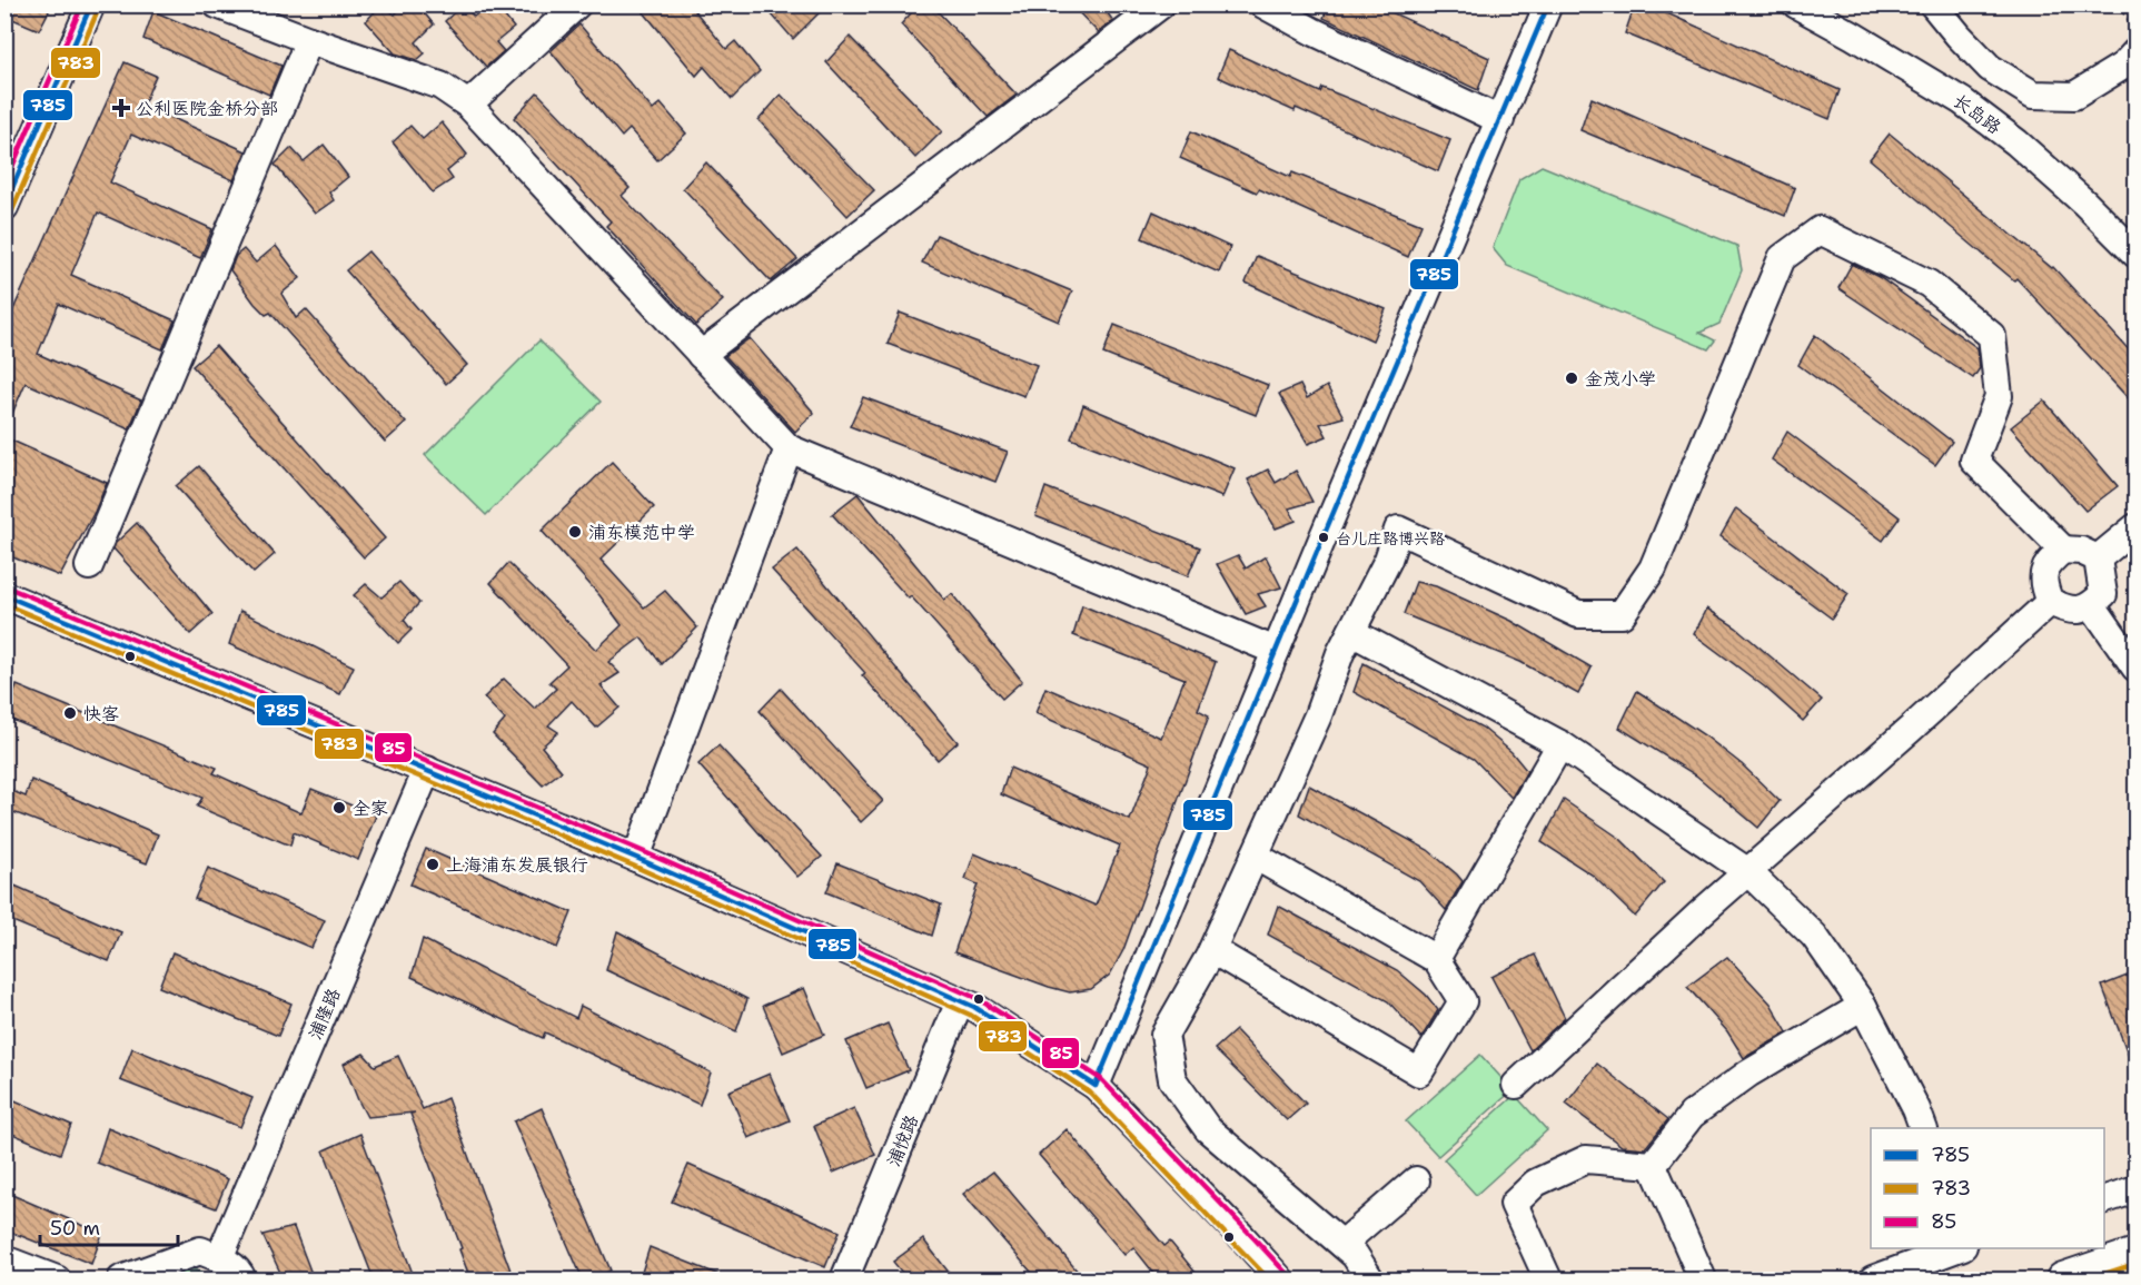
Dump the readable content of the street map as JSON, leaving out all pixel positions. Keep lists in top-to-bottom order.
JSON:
{
  "streets": {
    "street": ["长岛路", "浦隆路", "浦悦路"]
  },
  "places": {
    "health": ["公利医院金桥分部"],
    "other": [
      "金茂小学",
      "浦东模范中学",
      "台儿庄路博兴路",
      "快客",
      "全家",
      "上海浦东发展银行"
    ]
  },
  "lines": ["transit line 785", "transit line 85", "transit line 783"],
  "legend": ["785", "783", "85"],
  "scale_bar": "50 m"
}
